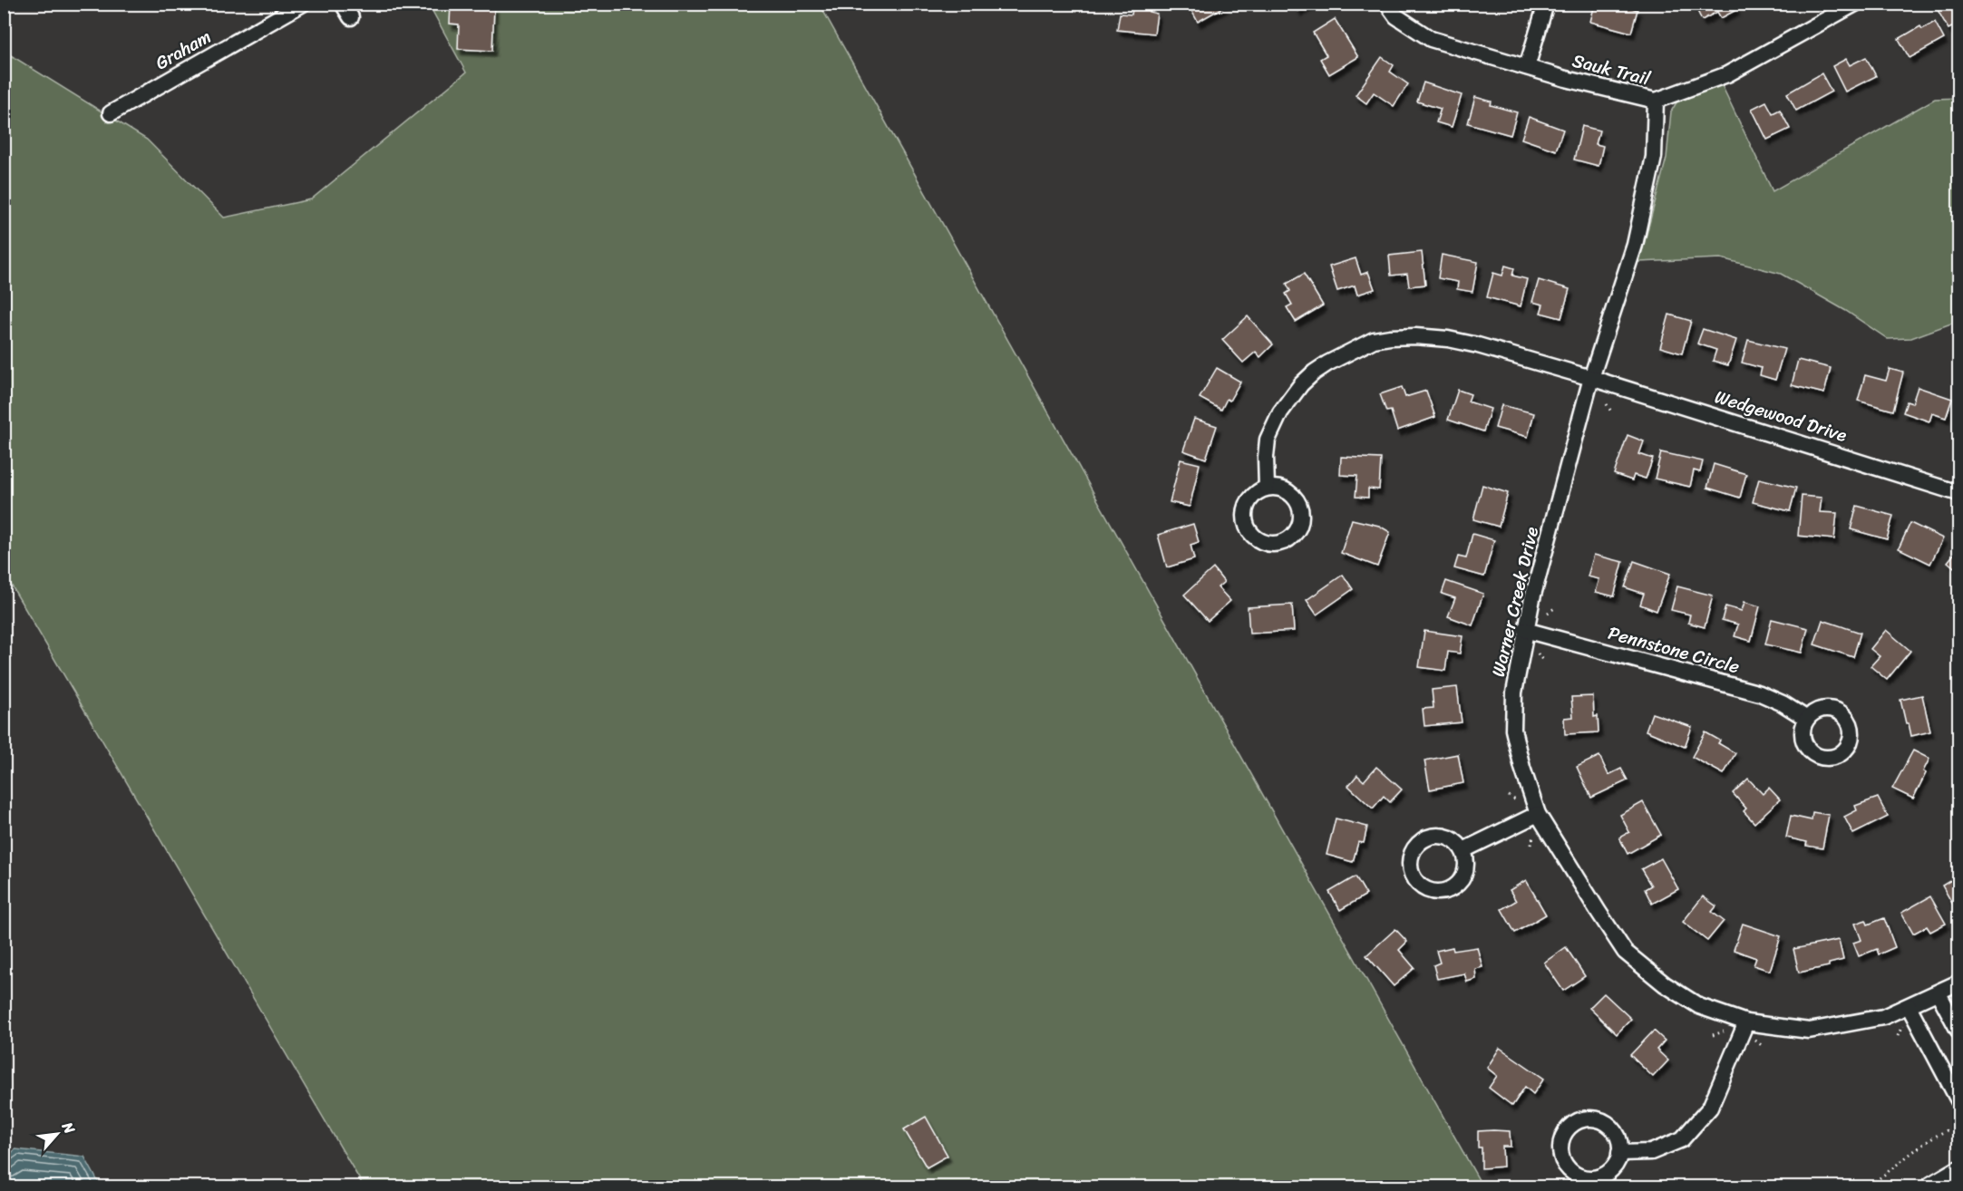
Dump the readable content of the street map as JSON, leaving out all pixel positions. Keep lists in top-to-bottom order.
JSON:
{
  "streets": {
    "street": [
      "Graham",
      "Sauk Trail",
      "Wedgewood Drive",
      "Warner Creek Drive",
      "Pennstone Circle"
    ]
  },
  "crossings": [
    ["Sauk Trail", "Warner Creek Drive"],
    ["Wedgewood Drive", "Warner Creek Drive"],
    ["Warner Creek Drive", "Pennstone Circle"]
  ],
  "north": "top right"
}
